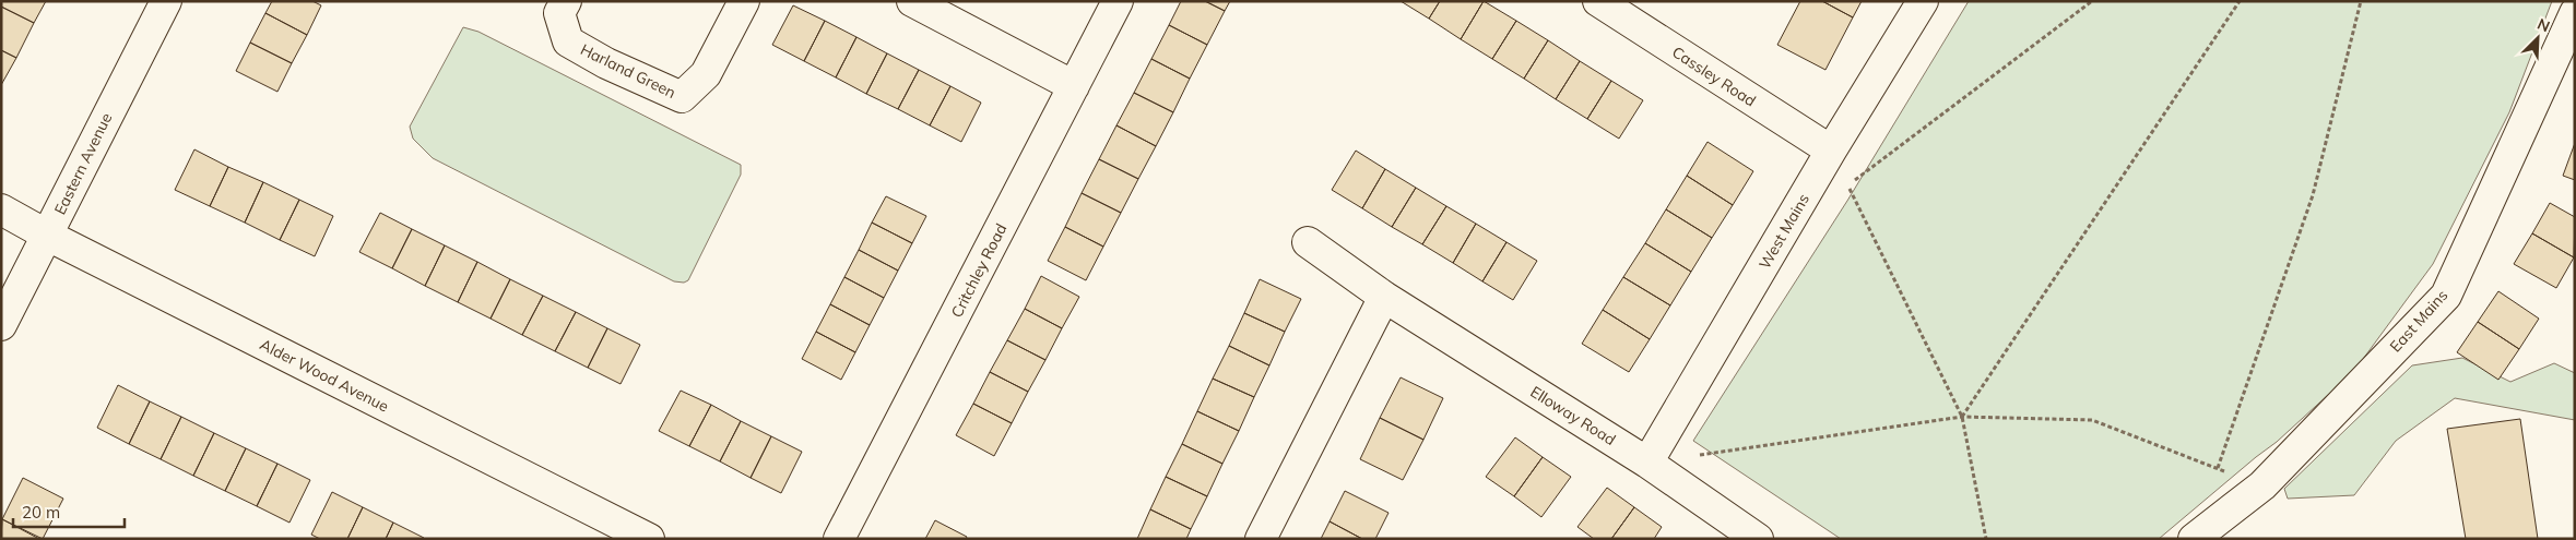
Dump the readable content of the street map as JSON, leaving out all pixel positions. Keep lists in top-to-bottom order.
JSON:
{
  "streets": {
    "street": [
      "Harland Green",
      "Cassley Road",
      "Eastern Avenue",
      "West Mains",
      "Critchley Road",
      "East Mains",
      "Alder Wood Avenue",
      "Elloway Road"
    ]
  },
  "crossings": [
    ["Cassley Road", "West Mains"],
    ["Eastern Avenue", "Alder Wood Avenue"],
    ["West Mains", "Elloway Road"]
  ],
  "scale_bar": "20 m",
  "north": "top right"
}
